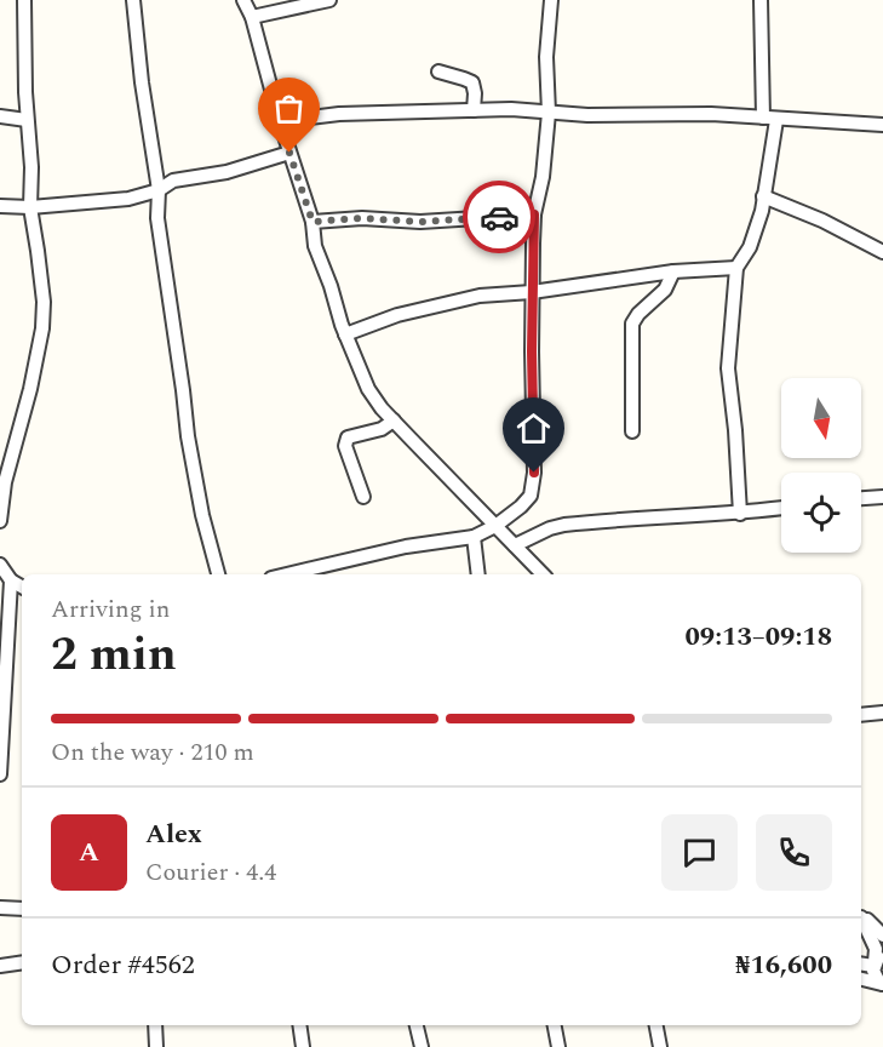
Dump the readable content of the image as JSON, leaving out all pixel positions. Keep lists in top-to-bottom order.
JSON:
{
  "north": "bottom",
  "page": {
    "heading": ["2 min", "Arriving in", "09:13–09:18"],
    "panel": [
      "Alex",
      "Courier · 4.4",
      "Order #4562",
      "₦16,600"
    ],
    "bar": "On the way · 210 m",
    "round": "A"
  }
}
